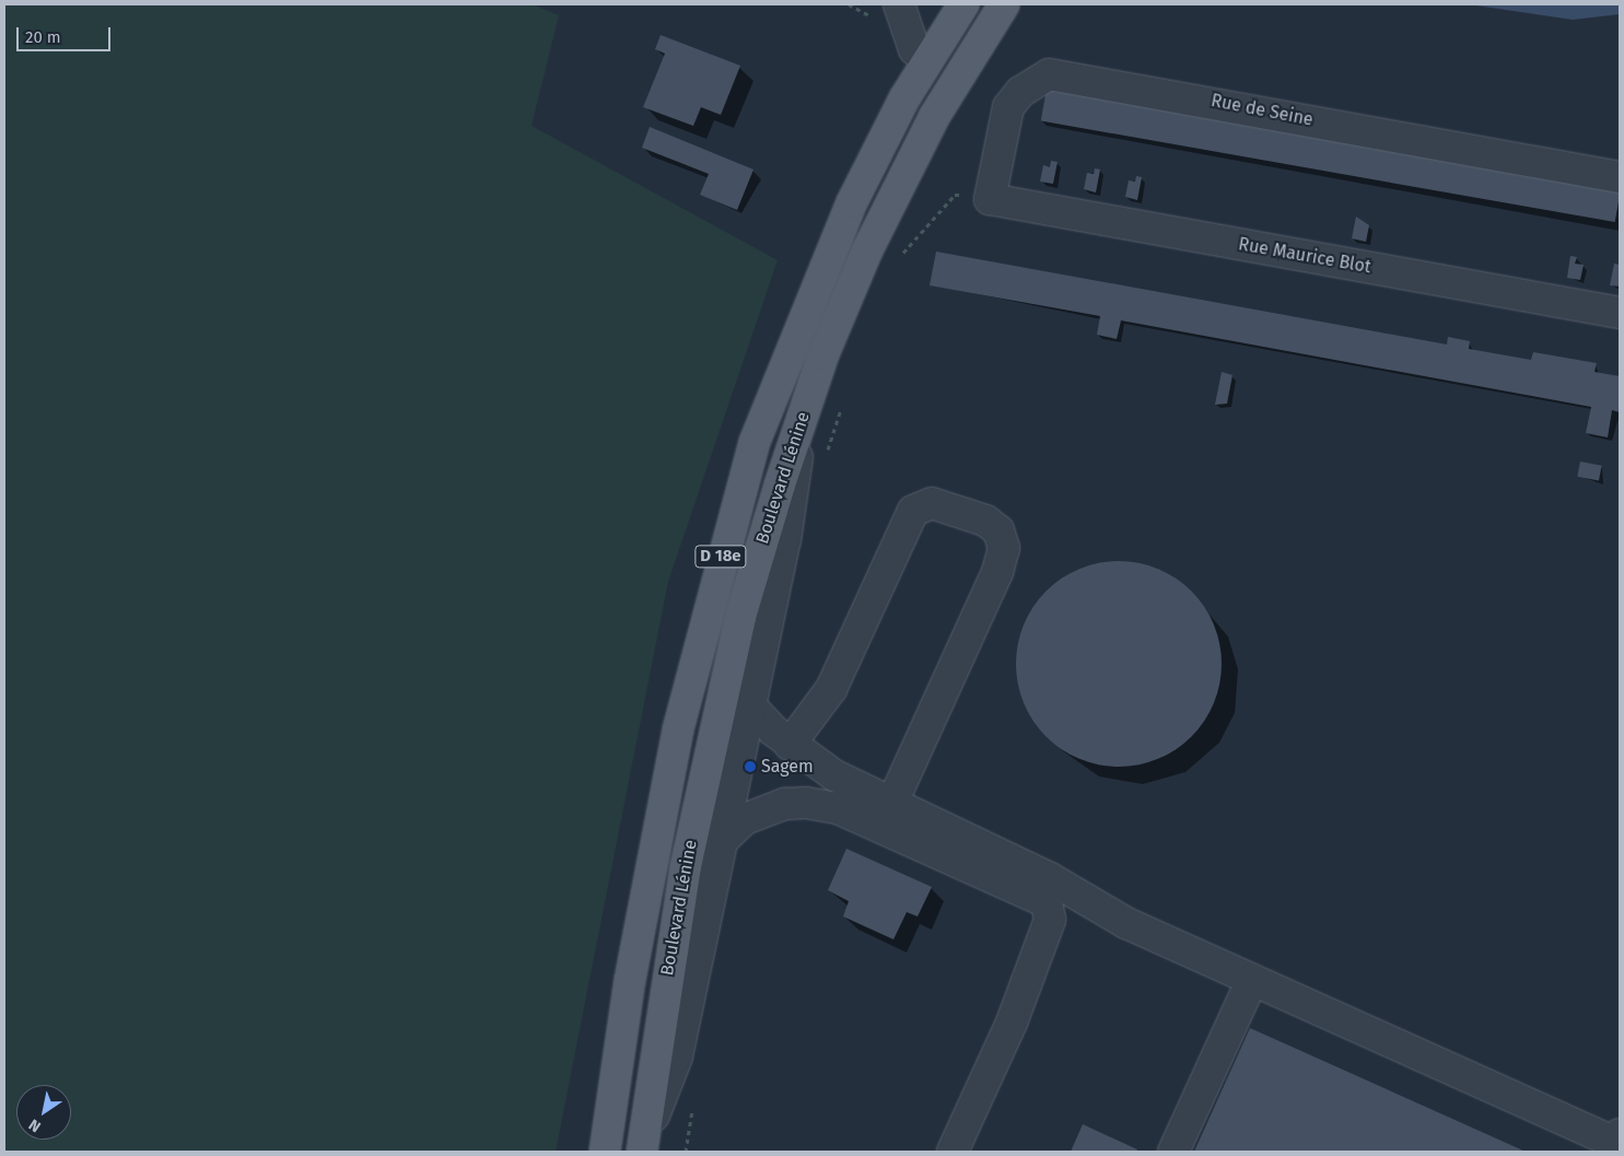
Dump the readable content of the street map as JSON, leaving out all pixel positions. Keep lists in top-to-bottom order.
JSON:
{
  "streets": {
    "main road": ["Boulevard Lénine", "D 18e"],
    "street": ["Rue de Seine", "Rue Maurice Blot"]
  },
  "crossings": [
    ["Rue de Seine", "Rue Maurice Blot"]
  ],
  "places": ["Sagem"],
  "scale_bar": "20 m",
  "north": "bottom left"
}
